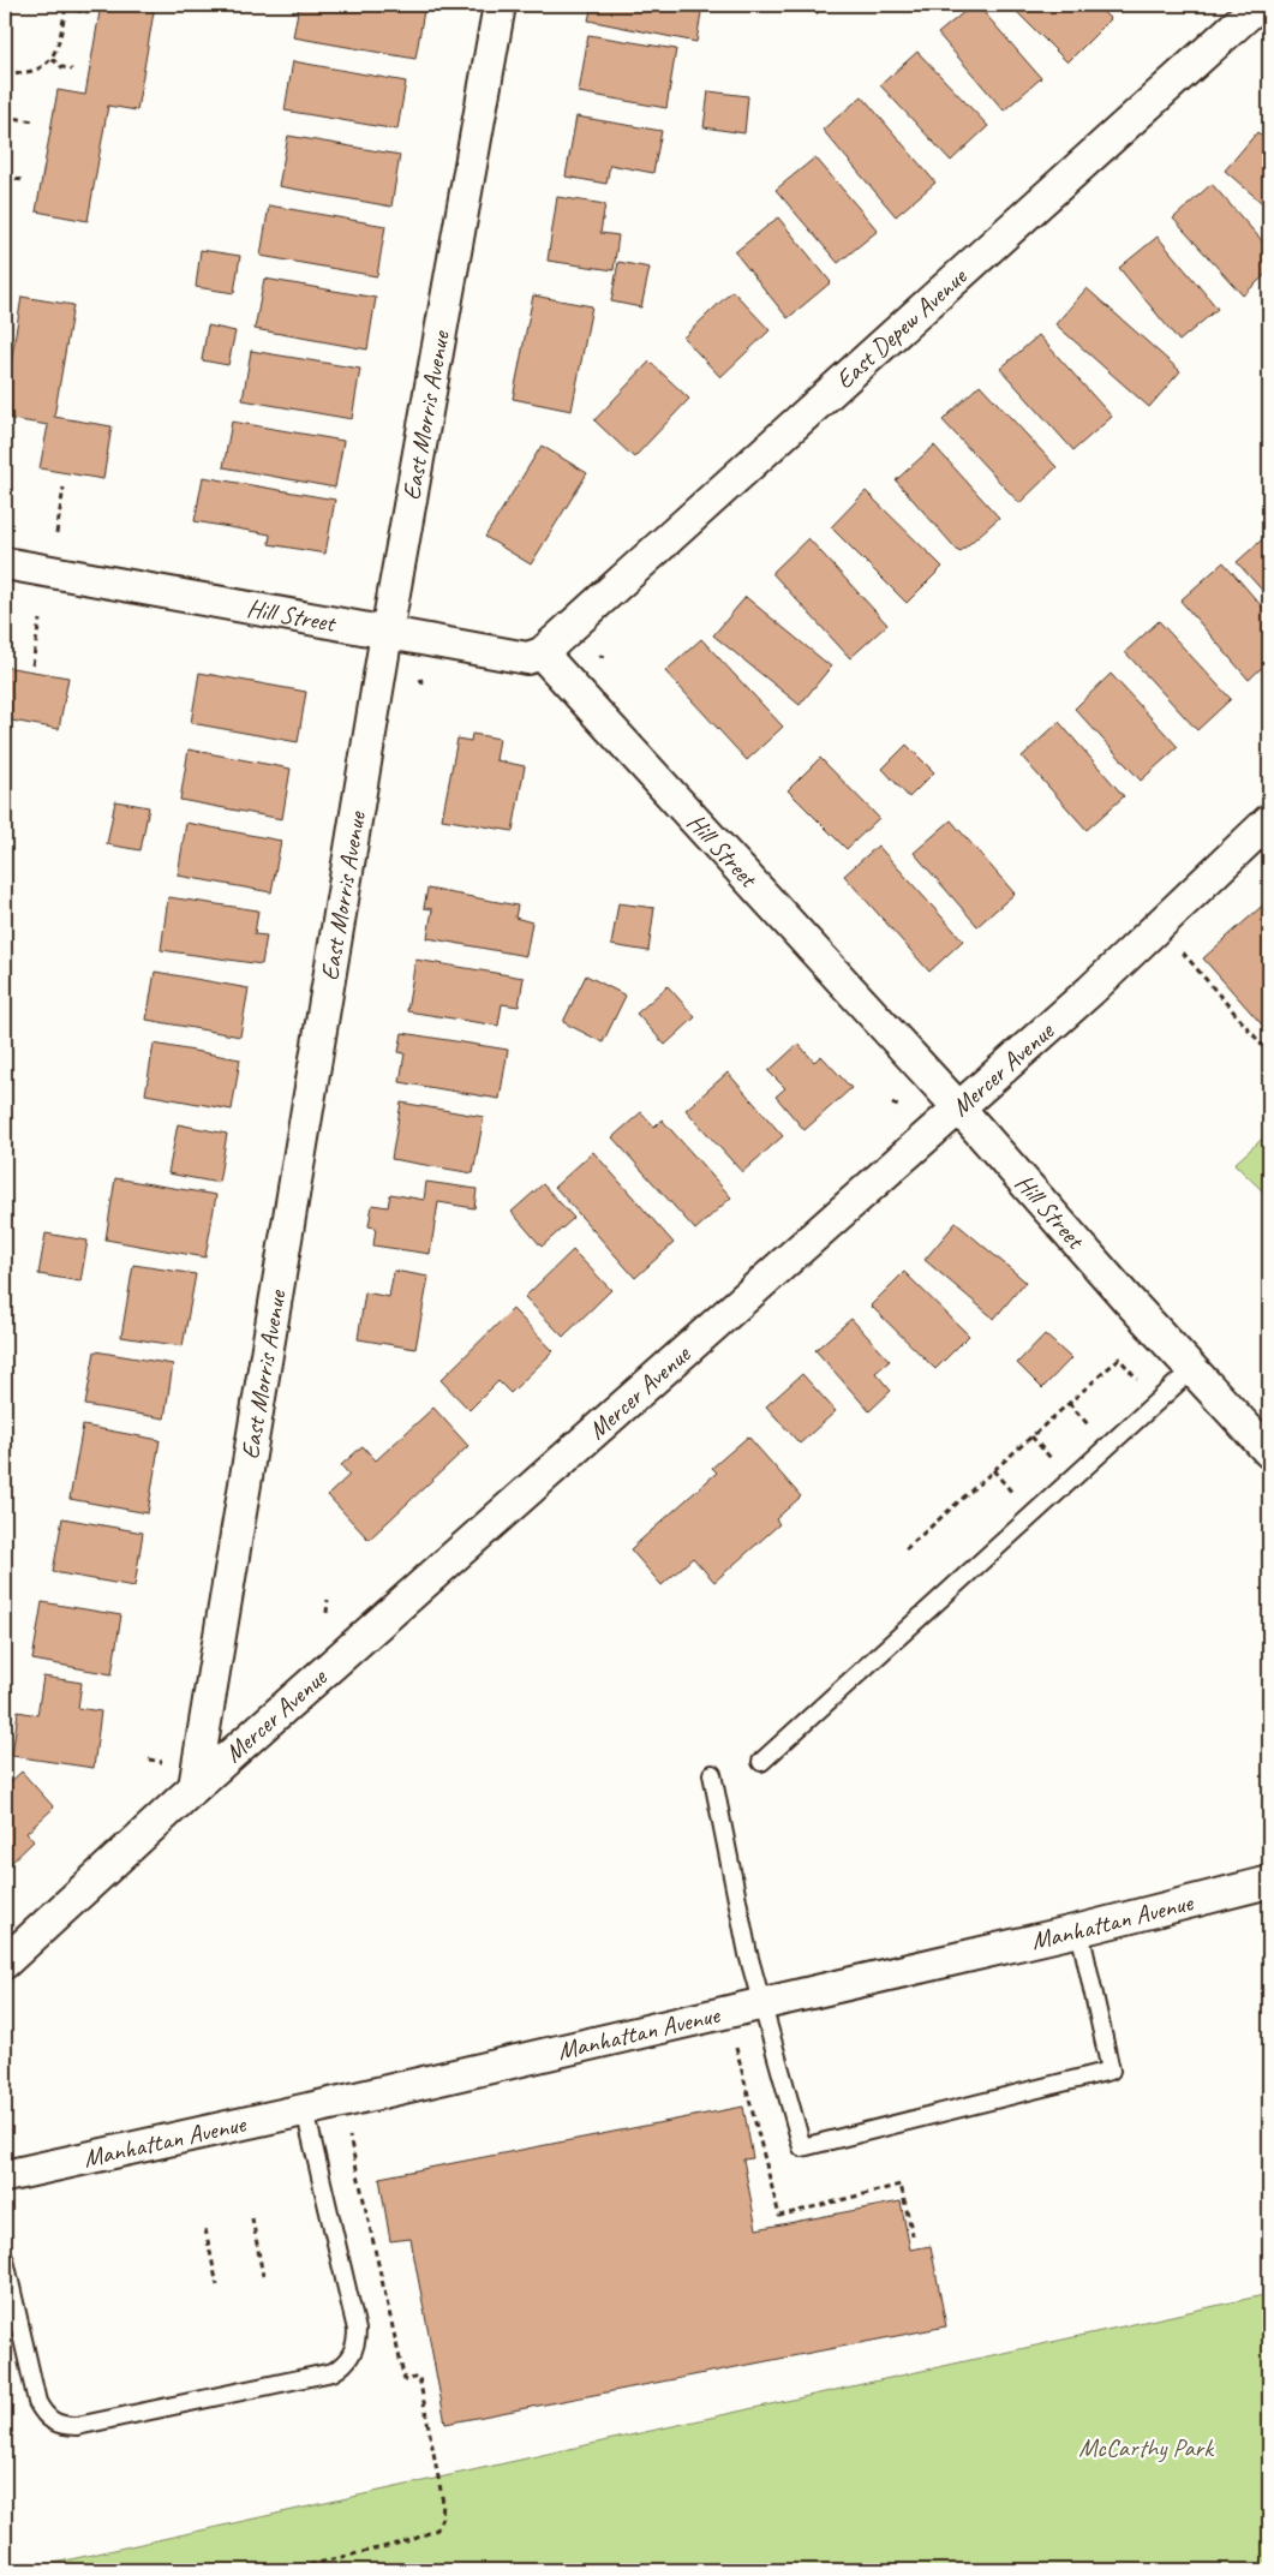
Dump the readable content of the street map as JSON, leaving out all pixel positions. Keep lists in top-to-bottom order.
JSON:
{
  "streets": {
    "street": [
      "East Depew Avenue",
      "East Morris Avenue",
      "Hill Street",
      "Mercer Avenue",
      "Manhattan Avenue"
    ]
  },
  "crossings": [
    ["East Depew Avenue", "Hill Street"],
    ["East Morris Avenue", "Hill Street"],
    ["East Morris Avenue", "Mercer Avenue"],
    ["Hill Street", "Mercer Avenue"]
  ],
  "parks": ["McCarthy Park"]
}
